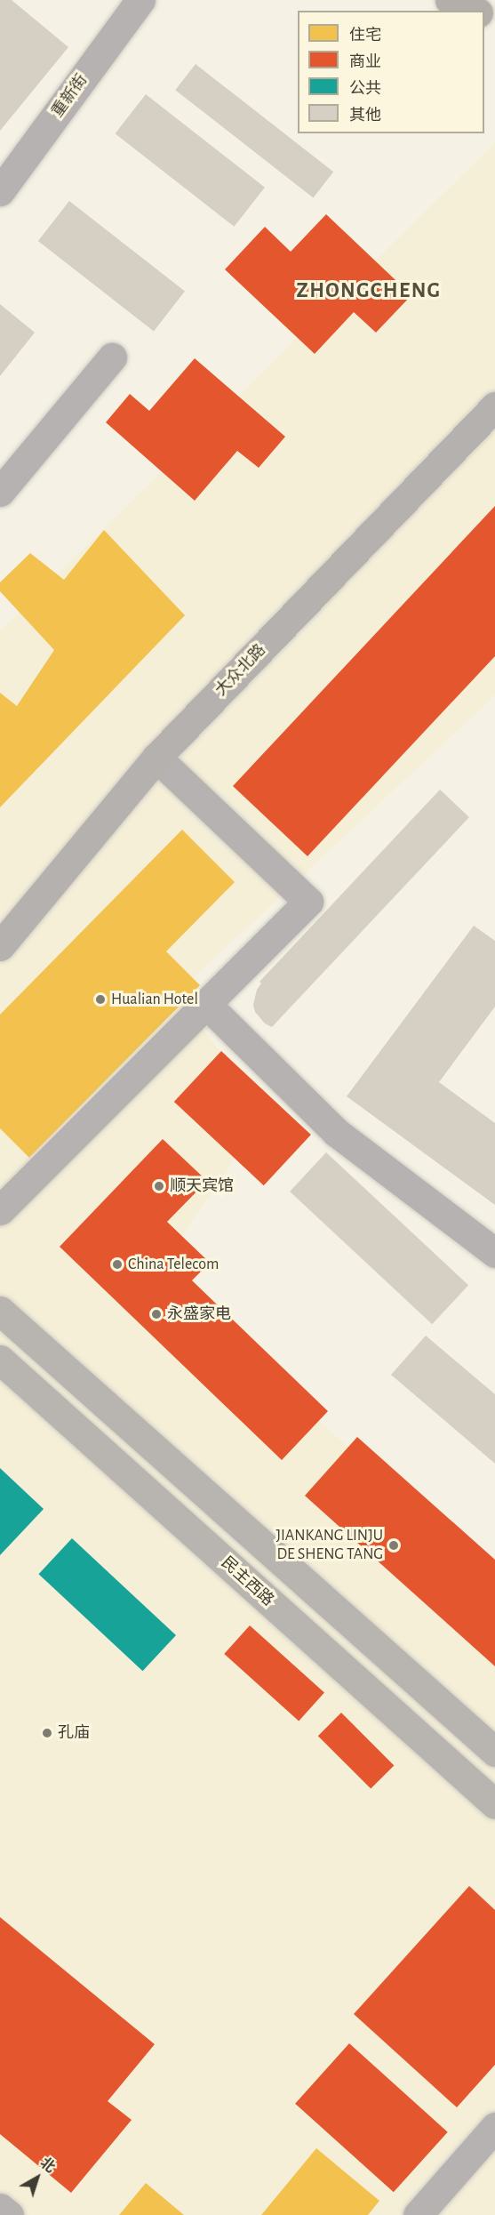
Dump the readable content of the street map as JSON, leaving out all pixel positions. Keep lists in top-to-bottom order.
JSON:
{
  "streets": {
    "main road": ["大众北路", "民主西路"],
    "street": ["重新街"]
  },
  "districts": ["ZHONGCHENG"],
  "places": [
    "Hualian Hotel",
    "顺天宾馆",
    "China Telecom",
    "永盛家电",
    "JIANKANG LINJU DE SHENG TANG",
    "孔庙"
  ],
  "legend": [
    "住宅",
    "商业",
    "公共",
    "其他"
  ],
  "north": "top right"
}
